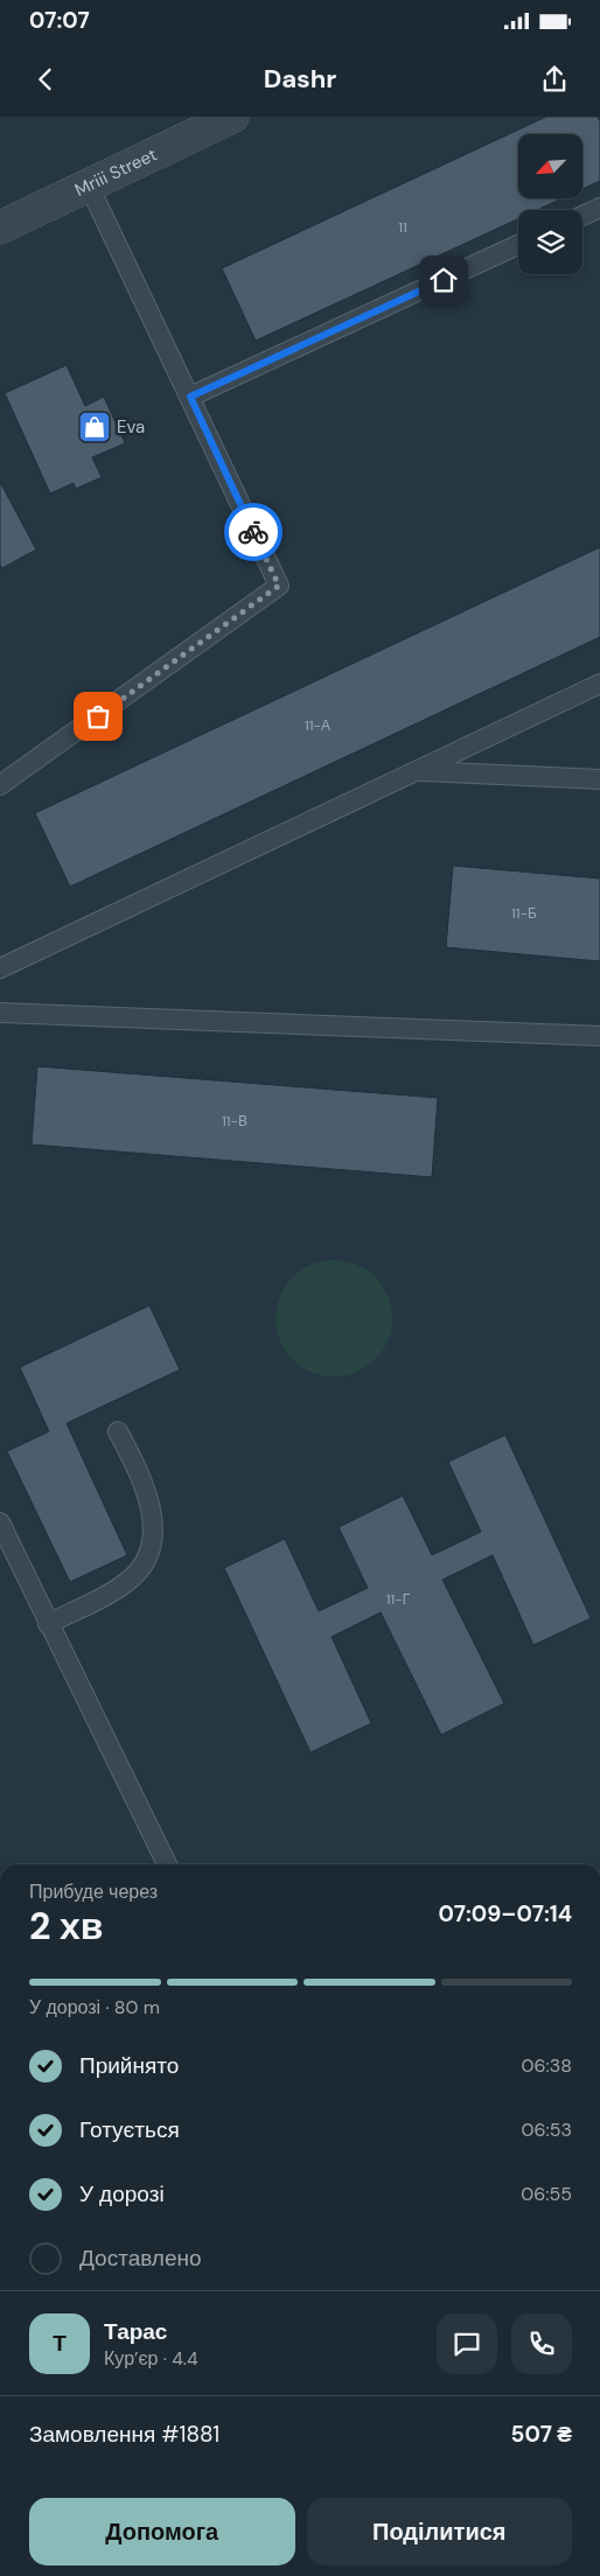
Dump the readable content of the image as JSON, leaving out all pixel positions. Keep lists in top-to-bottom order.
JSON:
{
  "streets": {
    "street": ["Mriii Street"]
  },
  "places": {
    "shop": ["Eva"]
  },
  "house_numbers": [
    "11",
    "11-А",
    "11-Б",
    "11-В",
    "11-Г"
  ],
  "north": "bottom left",
  "page": {
    "status": "07:07",
    "header": "Dashr",
    "heading": ["2 хв", "Прибуде через", "07:09–07:14"],
    "panel": [
      "Тарас",
      "Кур’єр · 4.4",
      "Замовлення #1881",
      "507 ₴"
    ],
    "bar": "У дорозі · 80 m",
    "list": [
      ["Прийнято", "06:38"],
      ["Готується", "06:53"],
      ["У дорозі", "06:55"],
      "Доставлено"
    ],
    "round": "Т",
    "buttons": ["Допомога", "Поділитися"]
  }
}
